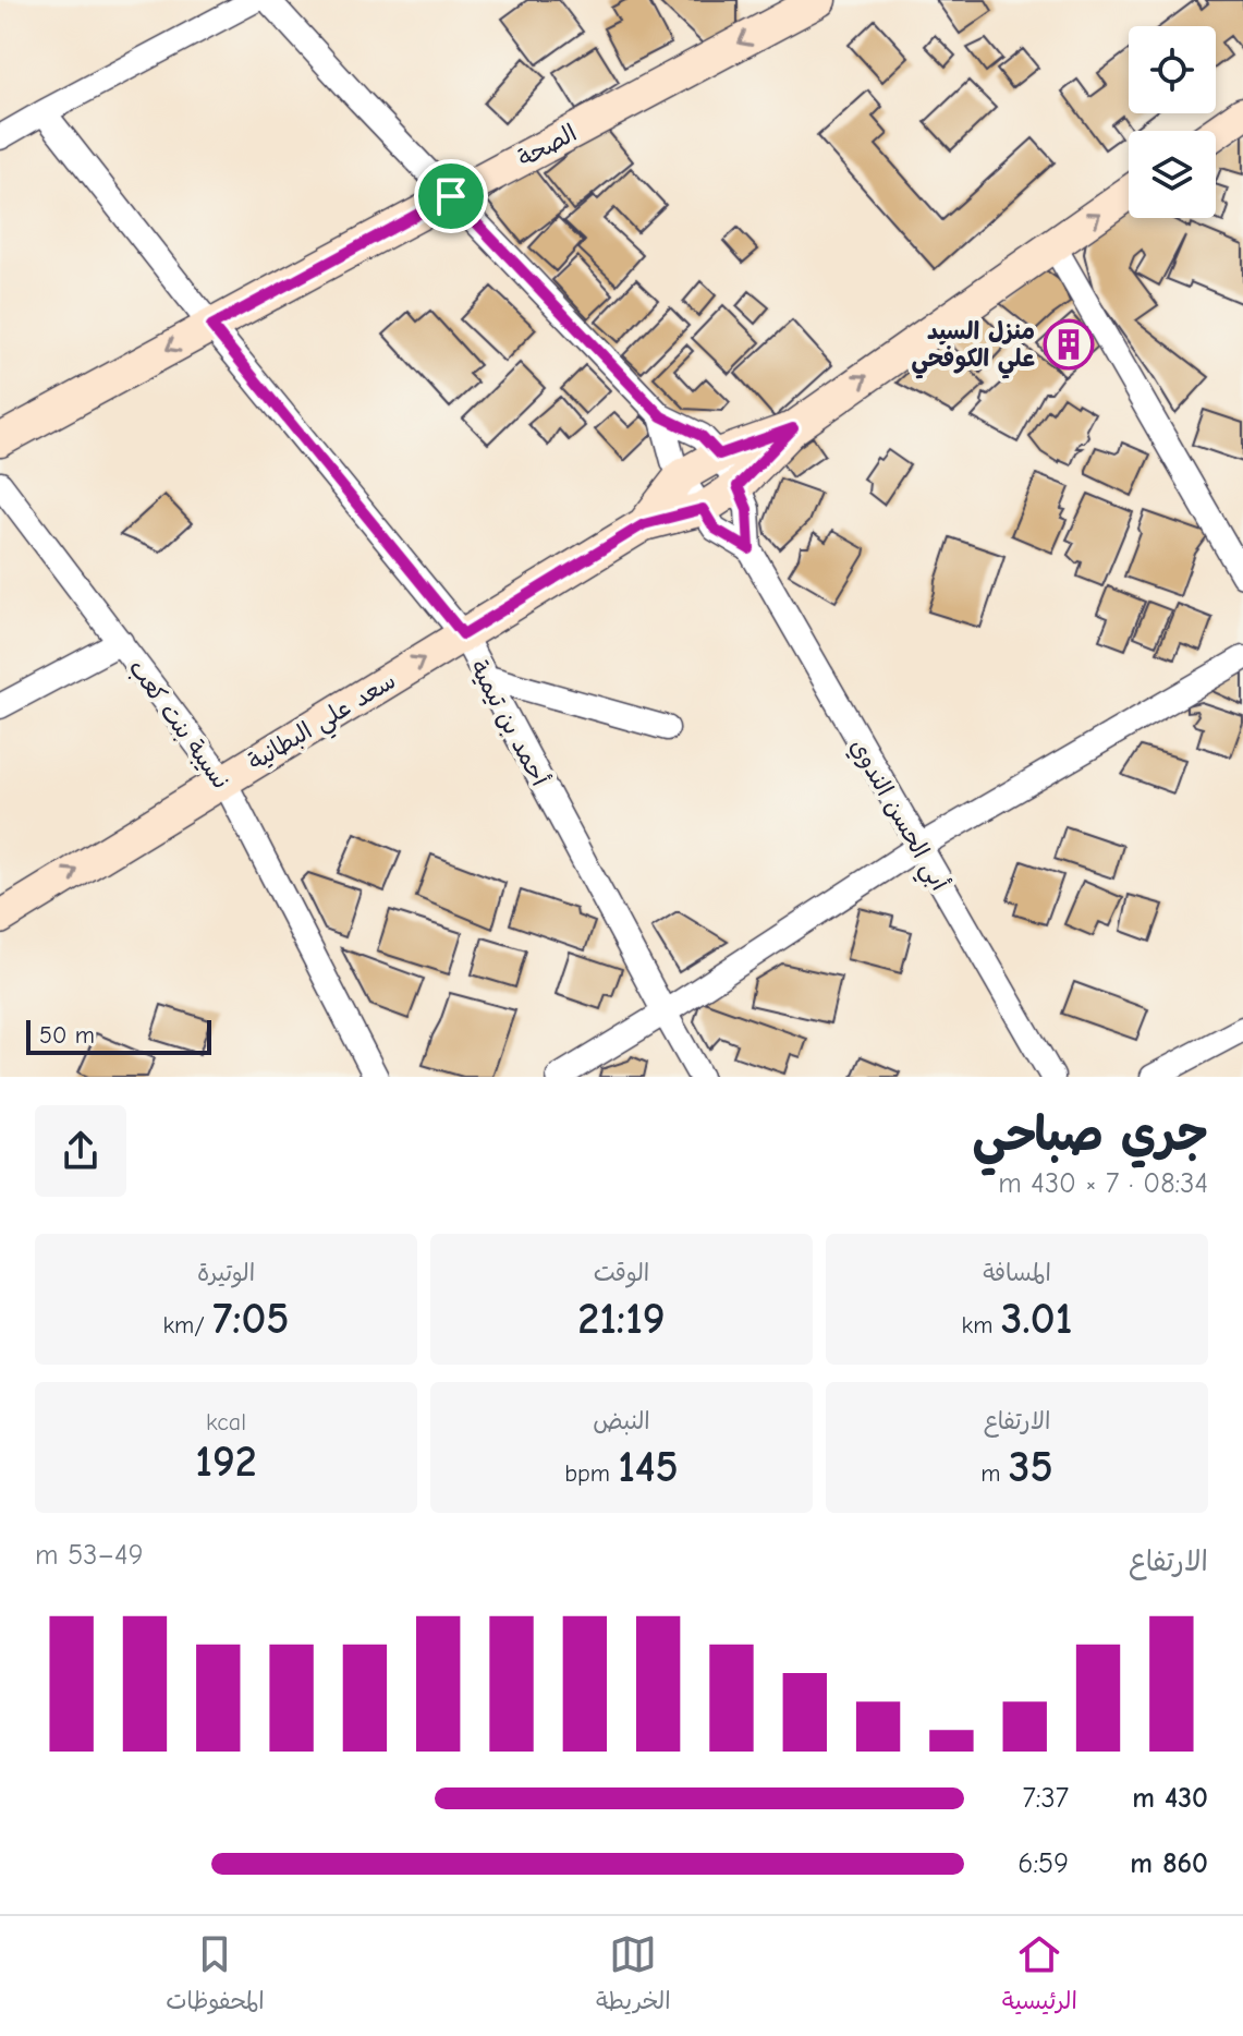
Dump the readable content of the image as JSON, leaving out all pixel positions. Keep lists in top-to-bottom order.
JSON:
{
  "streets": {
    "main road": ["الصحة", "سعد علي البطانية"],
    "street": ["أحمد بن تيمية", "نسيبة بنت كعب", "أبي الحسن الندوي"]
  },
  "crossings": [
    ["الصحة", "أحمد بن تيمية"],
    ["الصحة", "أبي الحسن الندوي"],
    ["سعد علي البطانية", "أحمد بن تيمية"],
    ["سعد علي البطانية", "نسيبة بنت كعب"],
    ["سعد علي البطانية", "أبي الحسن الندوي"]
  ],
  "one_way": ["الصحة", "سعد علي البطانية"],
  "places": {
    "building": ["منزل السيد علي الكوفحي"]
  },
  "scale_bar": "50 m",
  "page": {
    "scale": "50 m",
    "heading": ["جري صباحي", "08:34 · 7 × 430 m"],
    "stats": [
      ["المسافة", "3.01 km"],
      ["الوقت", "21:19"],
      ["الوتيرة", "7:05 /km"],
      ["الارتفاع", "35 m"],
      ["النبض", "145 bpm"],
      ["kcal", "192"]
    ],
    "chart": ["الارتفاع", "49–53 m"],
    "list": [
      {
        "name": "430 m",
        "note": "7:37"
      },
      {
        "name": "860 m",
        "note": "6:59"
      }
    ],
    "tabs": ["الرئيسية", "الخريطة", "المحفوظات"]
  }
}
